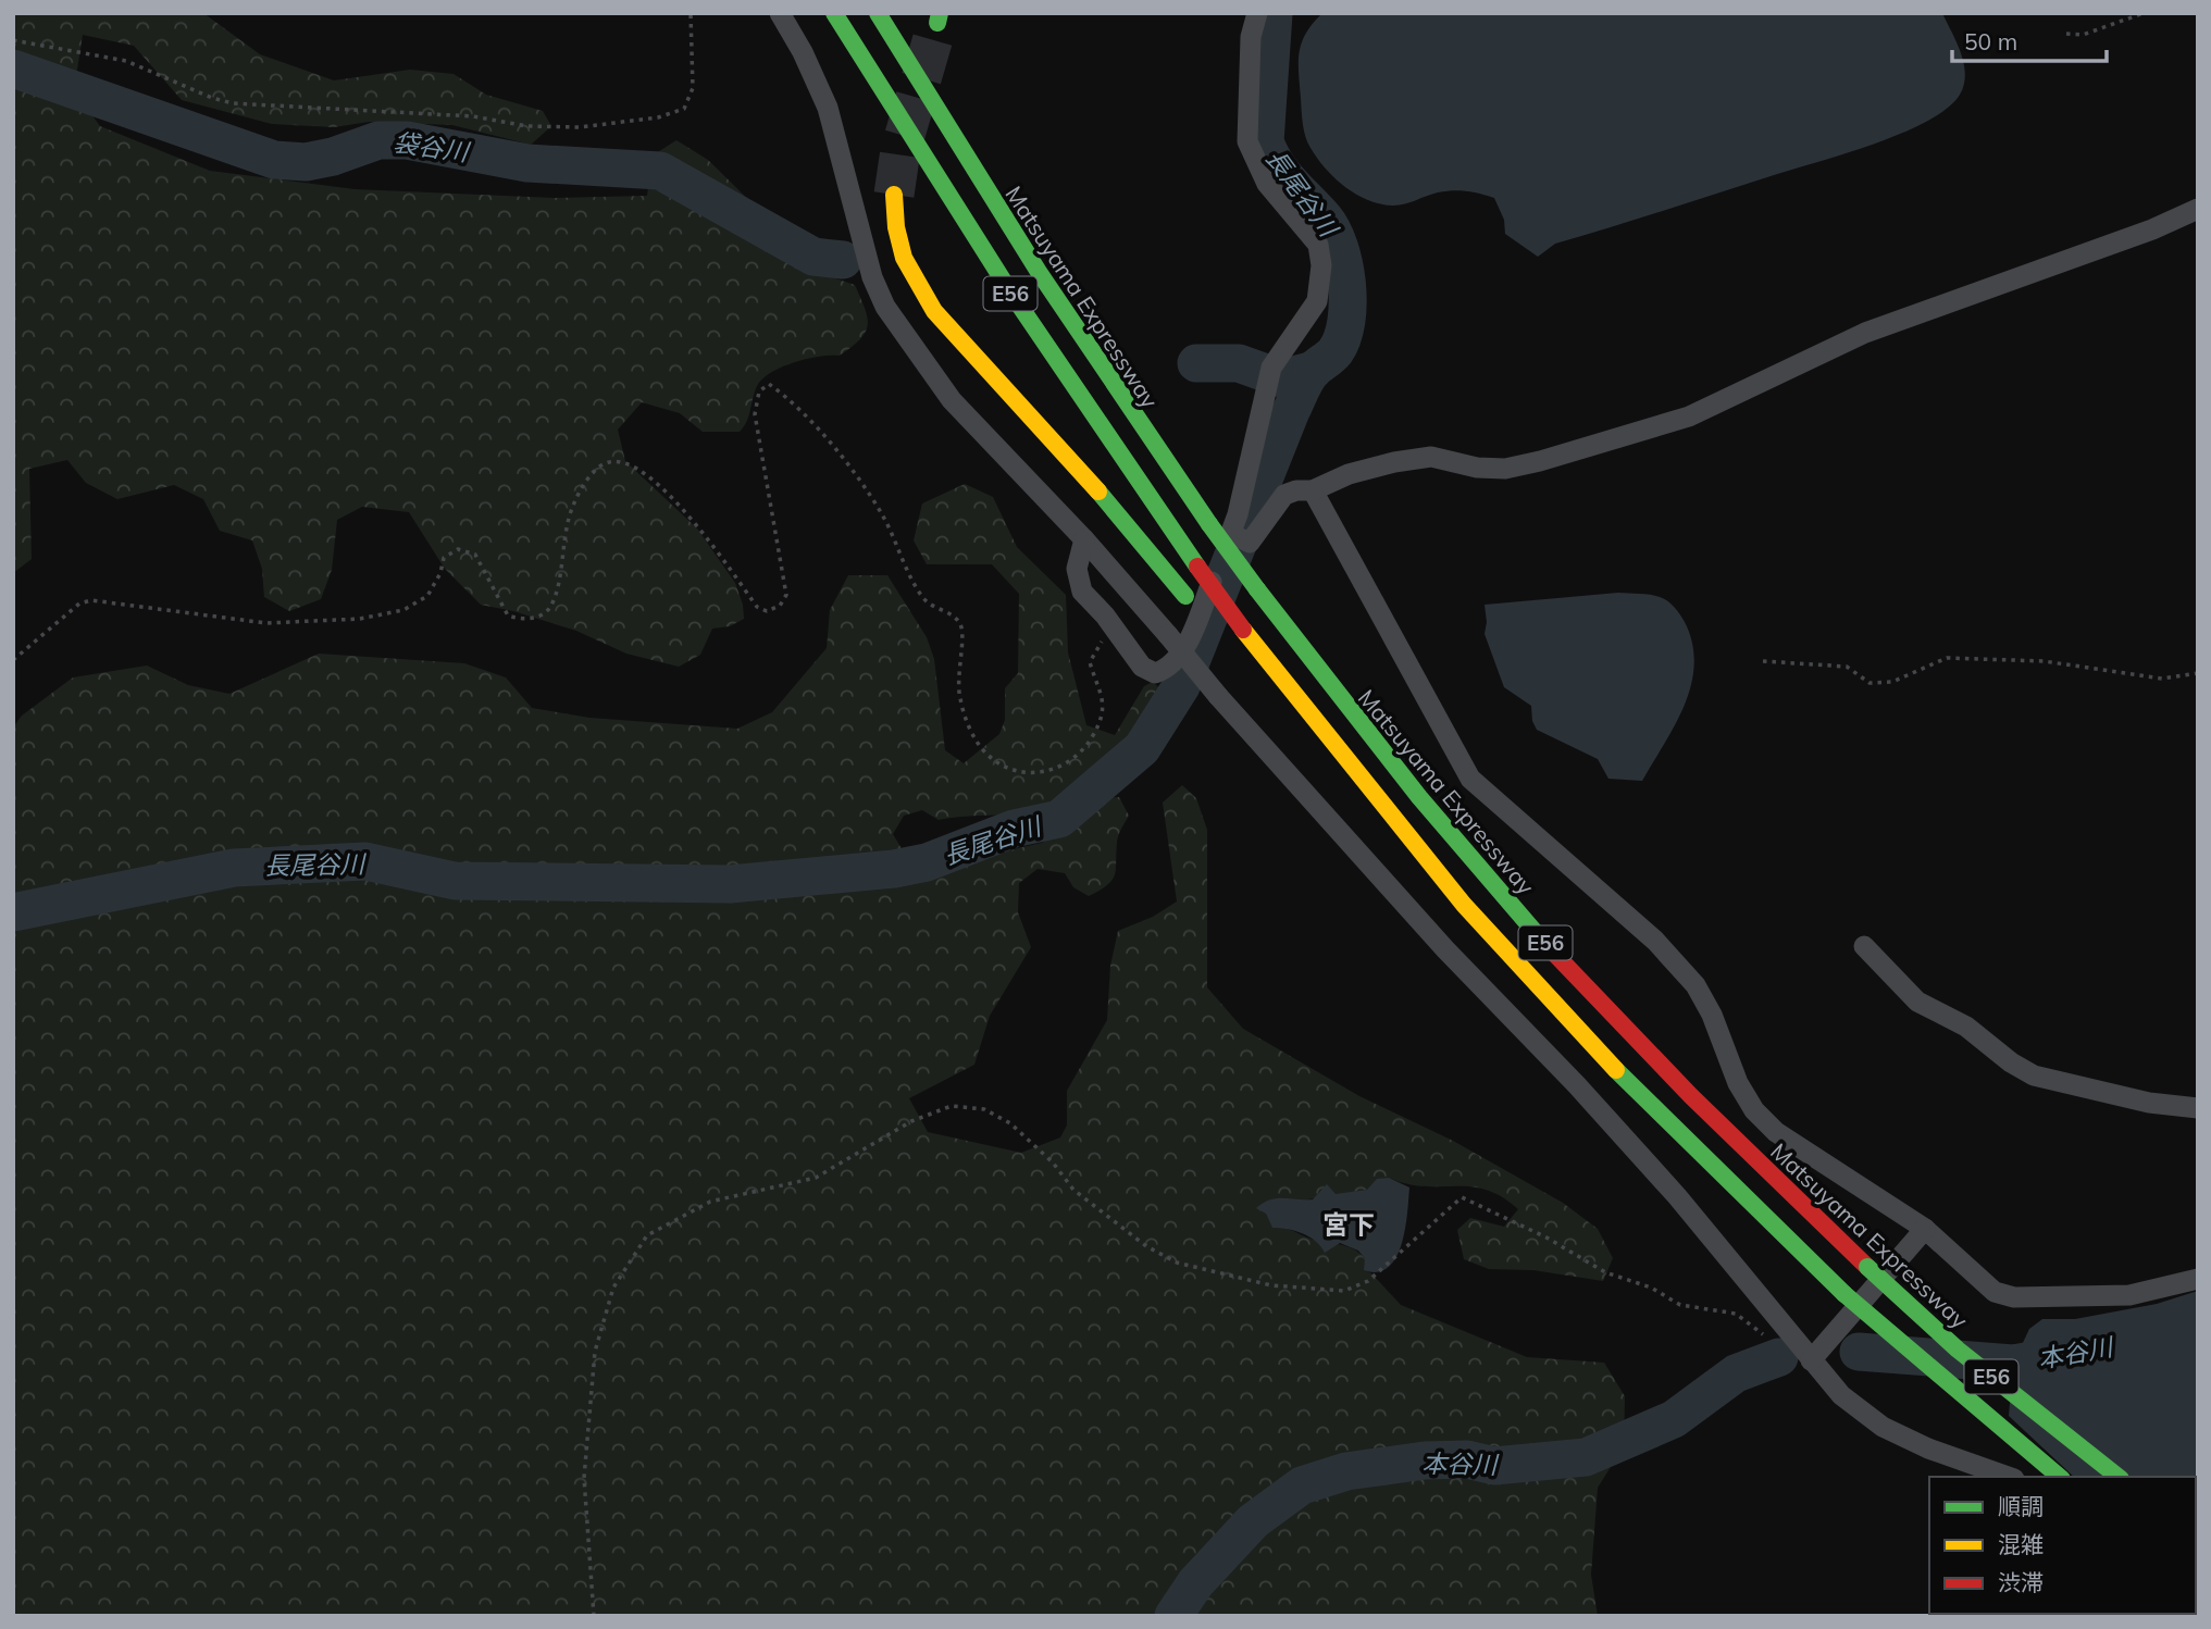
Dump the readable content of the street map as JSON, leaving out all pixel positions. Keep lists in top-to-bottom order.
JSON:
{
  "streets": {
    "highway": ["E56", "Matsuyama Expressway"]
  },
  "districts": ["宮下"],
  "water": ["袋谷川", "長尾谷川", "本谷川"],
  "legend": ["順調", "混雑", "渋滞"],
  "scale_bar": "50 m"
}
